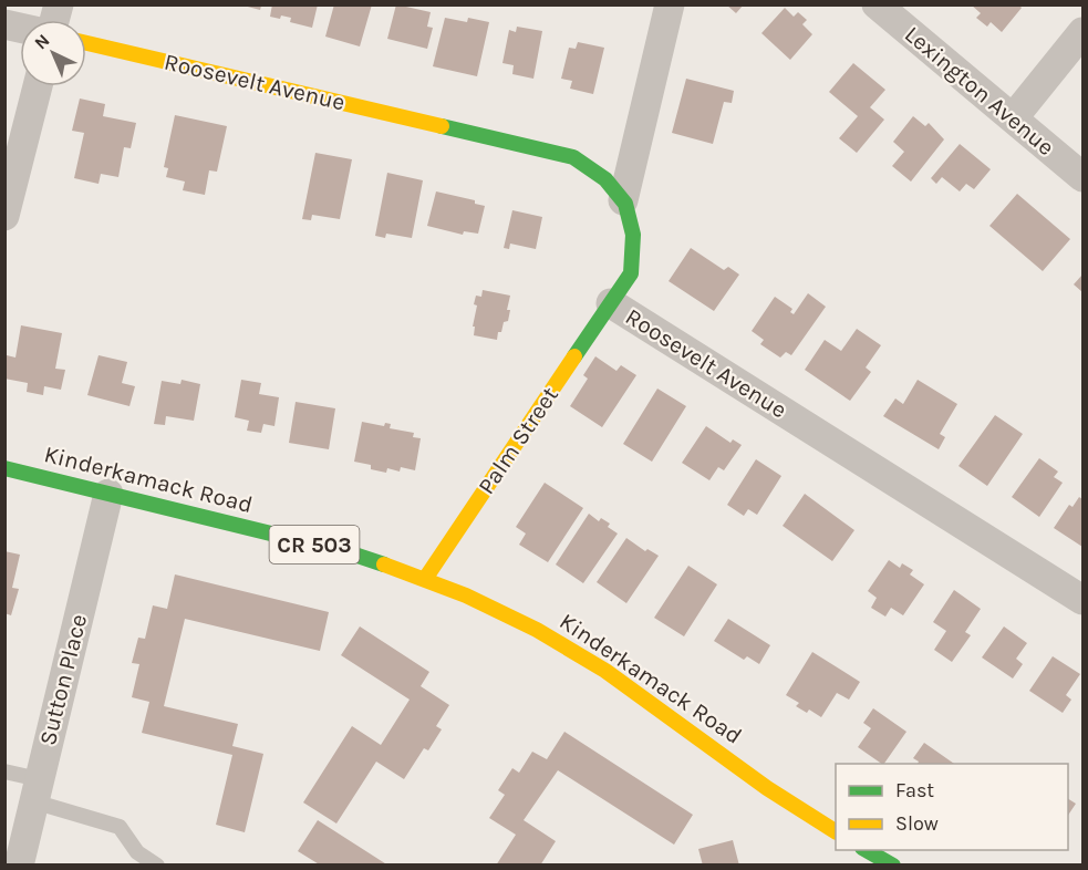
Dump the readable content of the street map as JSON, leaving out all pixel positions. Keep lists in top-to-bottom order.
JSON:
{
  "streets": {
    "street": [
      "Roosevelt Avenue",
      "Lexington Avenue",
      "Palm Street",
      "Kinderkamack Road",
      "CR 503",
      "Sutton Place"
    ]
  },
  "crossings": [
    ["Roosevelt Avenue", "Palm Street"],
    ["Palm Street", "Kinderkamack Road"],
    ["Kinderkamack Road", "Sutton Place"]
  ],
  "legend": ["Fast", "Slow"],
  "north": "top left"
}
